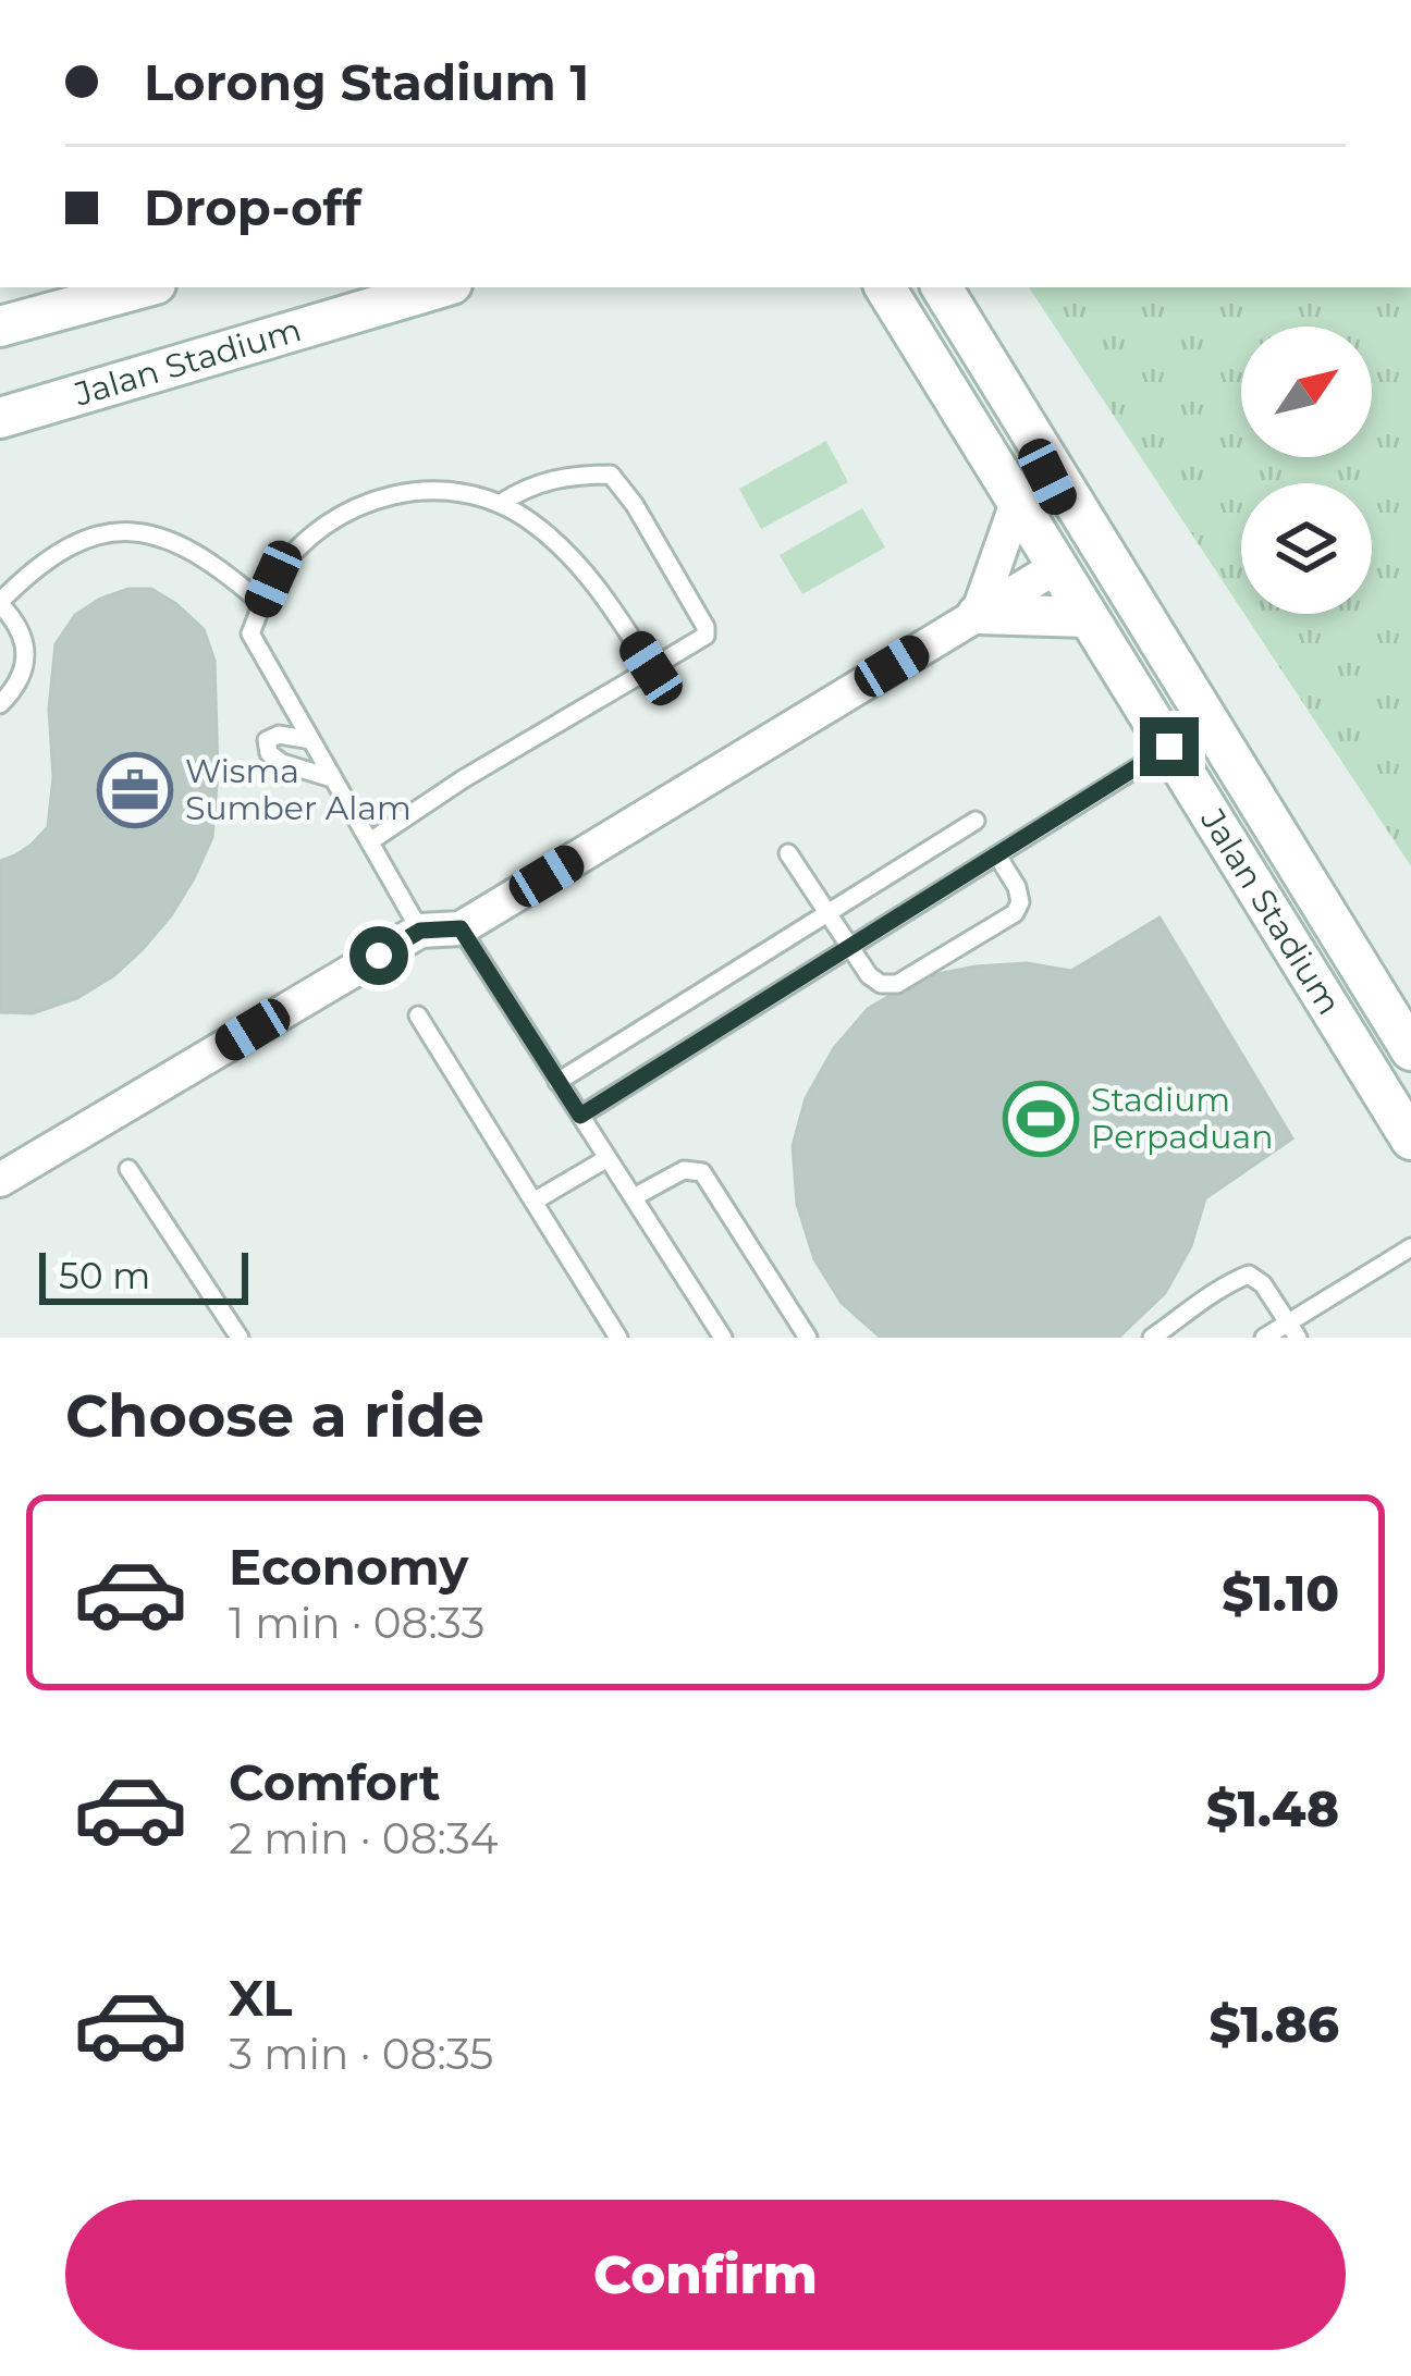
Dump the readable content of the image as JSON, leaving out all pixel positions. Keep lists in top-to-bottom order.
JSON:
{
  "streets": {
    "street": ["Jalan Stadium"]
  },
  "places": {
    "office": ["Wisma Sumber Alam"],
    "sports": ["Stadium Perpaduan"]
  },
  "scale_bar": "50 m",
  "north": "top right",
  "page": {
    "banner": ["Lorong Stadium 1", "Drop-off"],
    "scale": "50 m",
    "heading": "Choose a ride",
    "list": [
      {
        "name": "Economy",
        "note": "1 min · 08:33",
        "value": "$1.10"
      },
      {
        "name": "Comfort",
        "note": "2 min · 08:34",
        "value": "$1.48"
      },
      {
        "name": "XL",
        "note": "3 min · 08:35",
        "value": "$1.86"
      }
    ],
    "buttons": "Confirm"
  }
}
